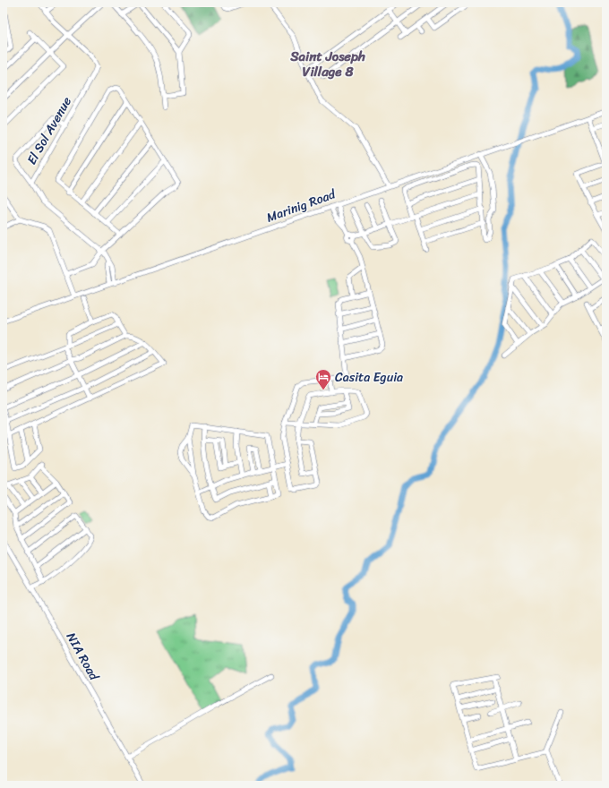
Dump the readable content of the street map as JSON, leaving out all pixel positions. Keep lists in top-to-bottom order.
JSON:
{
  "streets": {
    "street": ["El Sol Avenue", "Marinig Road", "NIA Road"]
  },
  "crossings": [
    ["El Sol Avenue", "Marinig Road"]
  ],
  "districts": ["Saint Joseph Village 8"],
  "places": {
    "hotel": ["Casita Eguia"]
  }
}
